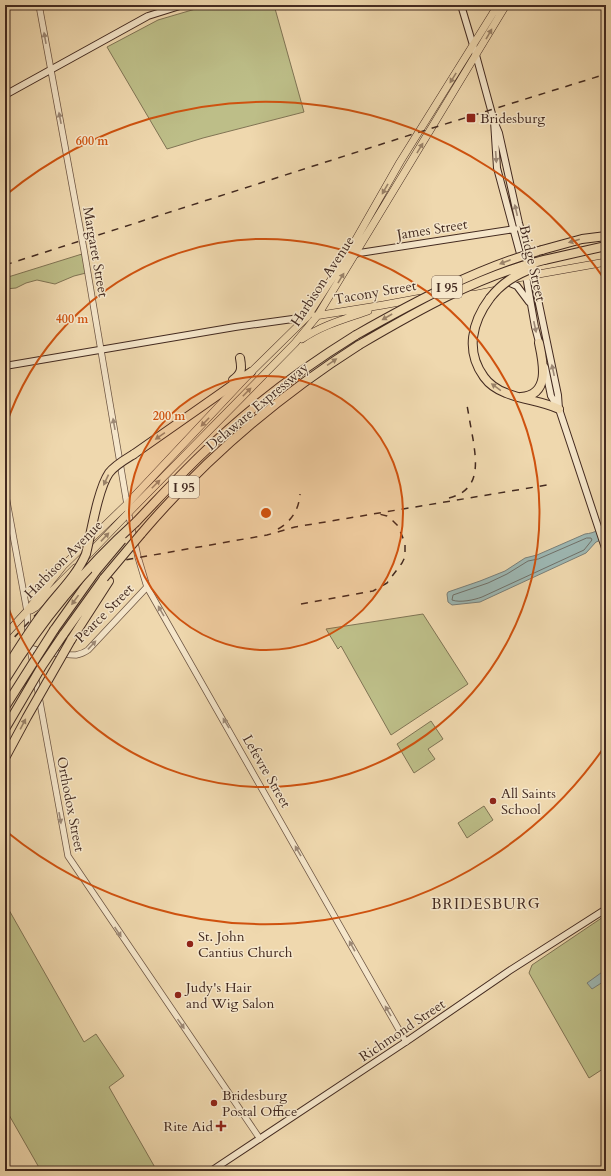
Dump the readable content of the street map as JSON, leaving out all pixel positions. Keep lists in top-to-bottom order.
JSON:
{
  "streets": {
    "highway": ["I 95", "Delaware Expressway"],
    "main road": [
      "James Street",
      "Bridge Street",
      "Harbison Avenue",
      "Tacony Street",
      "Richmond Street"
    ],
    "street": [
      "Margaret Street",
      "Pearce Street",
      "Lefevre Street",
      "Orthodox Street"
    ]
  },
  "crossings": [
    ["James Street", "Bridge Street"],
    ["James Street", "Harbison Avenue"],
    ["Margaret Street", "Harbison Avenue"],
    ["Margaret Street", "Tacony Street"],
    ["Margaret Street", "Lefevre Street"],
    ["Bridge Street", "Harbison Avenue"],
    ["Bridge Street", "Tacony Street"],
    ["Harbison Avenue", "Tacony Street"],
    ["Harbison Avenue", "Lefevre Street"],
    ["Harbison Avenue", "Orthodox Street"],
    ["Pearce Street", "Lefevre Street"],
    ["Pearce Street", "Orthodox Street"],
    ["Lefevre Street", "Richmond Street"],
    ["Orthodox Street", "Richmond Street"]
  ],
  "one_way": [
    "Margaret Street",
    "Pearce Street",
    "Lefevre Street",
    "Orthodox Street"
  ],
  "districts": ["BRIDESBURG"],
  "places": {
    "transit": ["Bridesburg"],
    "other": [
      "All Saints School",
      "St. John Cantius Church",
      "Judy's Hair and Wig Salon",
      "Bridesburg Postal Office"
    ],
    "health": ["Rite Aid"]
  },
  "rings": ["600 m", "400 m", "200 m"]
}
